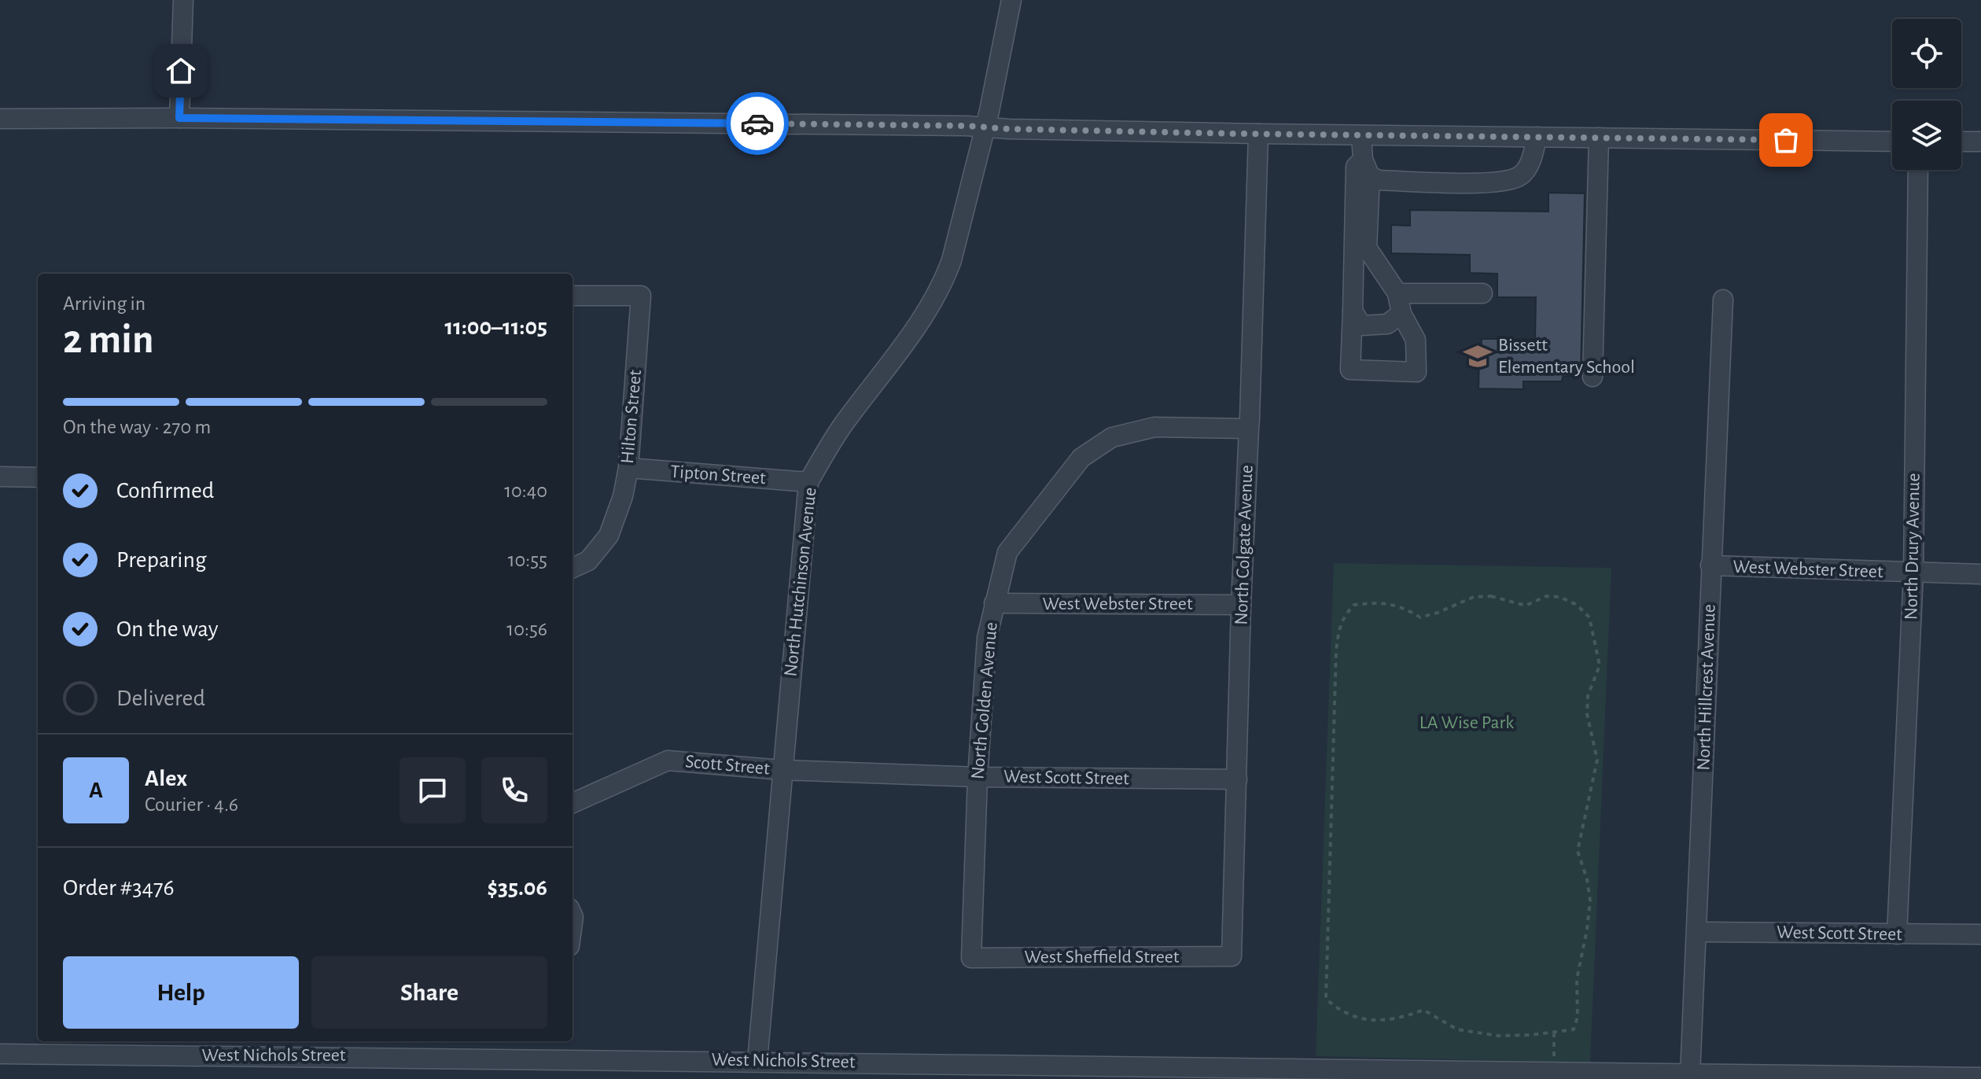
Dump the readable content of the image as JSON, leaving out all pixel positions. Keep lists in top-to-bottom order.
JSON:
{
  "streets": {
    "street": [
      "Hilton Street",
      "Tipton Street",
      "North Colgate Avenue",
      "North Drury Avenue",
      "West Webster Street",
      "North Hutchinson Avenue",
      "North Hillcrest Avenue",
      "North Golden Avenue",
      "Scott Street",
      "West Scott Street",
      "West Sheffield Street",
      "West Nichols Street"
    ]
  },
  "crossings": [
    ["Hilton Street", "Tipton Street"],
    ["Tipton Street", "North Hutchinson Avenue"],
    ["North Colgate Avenue", "West Webster Street"],
    ["North Colgate Avenue", "North Golden Avenue"],
    ["North Colgate Avenue", "West Scott Street"],
    ["North Colgate Avenue", "West Sheffield Street"],
    ["North Drury Avenue", "West Webster Street"],
    ["North Drury Avenue", "West Scott Street"],
    ["West Webster Street", "North Hillcrest Avenue"],
    ["West Webster Street", "North Golden Avenue"],
    ["North Hutchinson Avenue", "Scott Street"],
    ["North Hutchinson Avenue", "West Scott Street"],
    ["North Hutchinson Avenue", "West Nichols Street"],
    ["North Hillcrest Avenue", "West Scott Street"],
    ["North Hillcrest Avenue", "West Nichols Street"],
    ["North Golden Avenue", "West Scott Street"],
    ["North Golden Avenue", "West Sheffield Street"],
    ["Scott Street", "West Scott Street"]
  ],
  "parks": ["LA Wise Park"],
  "places": {
    "school or university": ["Bissett Elementary School"]
  },
  "page": {
    "heading": ["2 min", "Arriving in", "11:00–11:05"],
    "panel": [
      "Alex",
      "Courier · 4.6",
      "Order #3476",
      "$35.06"
    ],
    "bar": "On the way · 270 m",
    "list": [
      ["Confirmed", "10:40"],
      ["Preparing", "10:55"],
      ["On the way", "10:56"],
      "Delivered"
    ],
    "round": "A",
    "buttons": ["Help", "Share"]
  }
}
